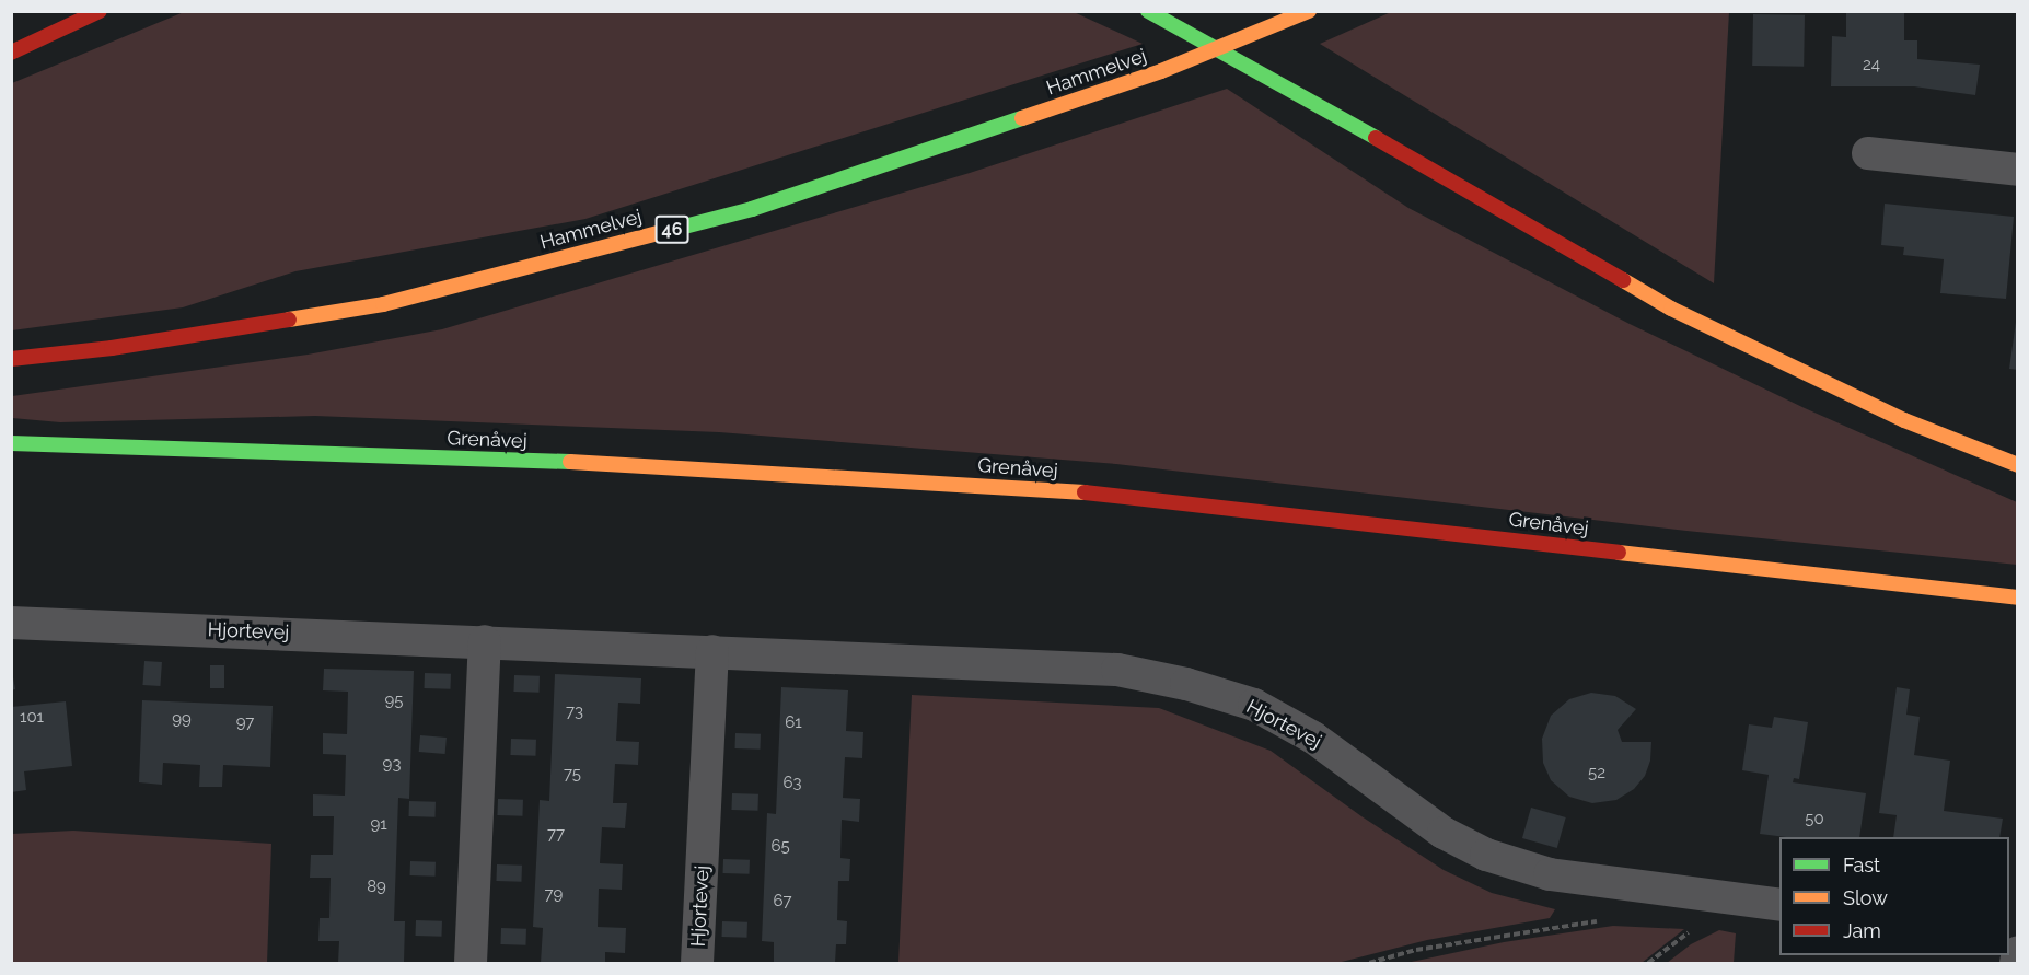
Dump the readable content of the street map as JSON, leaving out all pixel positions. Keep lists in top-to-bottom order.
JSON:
{
  "streets": {
    "main road": ["Hammelvej", "46", "Grenåvej"],
    "street": ["Hjortevej"]
  },
  "house_numbers": [
    "24",
    "95",
    "73",
    "101",
    "99",
    "97",
    "61",
    "93",
    "52",
    "75",
    "63",
    "50",
    "91",
    "77",
    "65",
    "89",
    "79",
    "67"
  ],
  "legend": ["Fast", "Slow", "Jam"]
}
